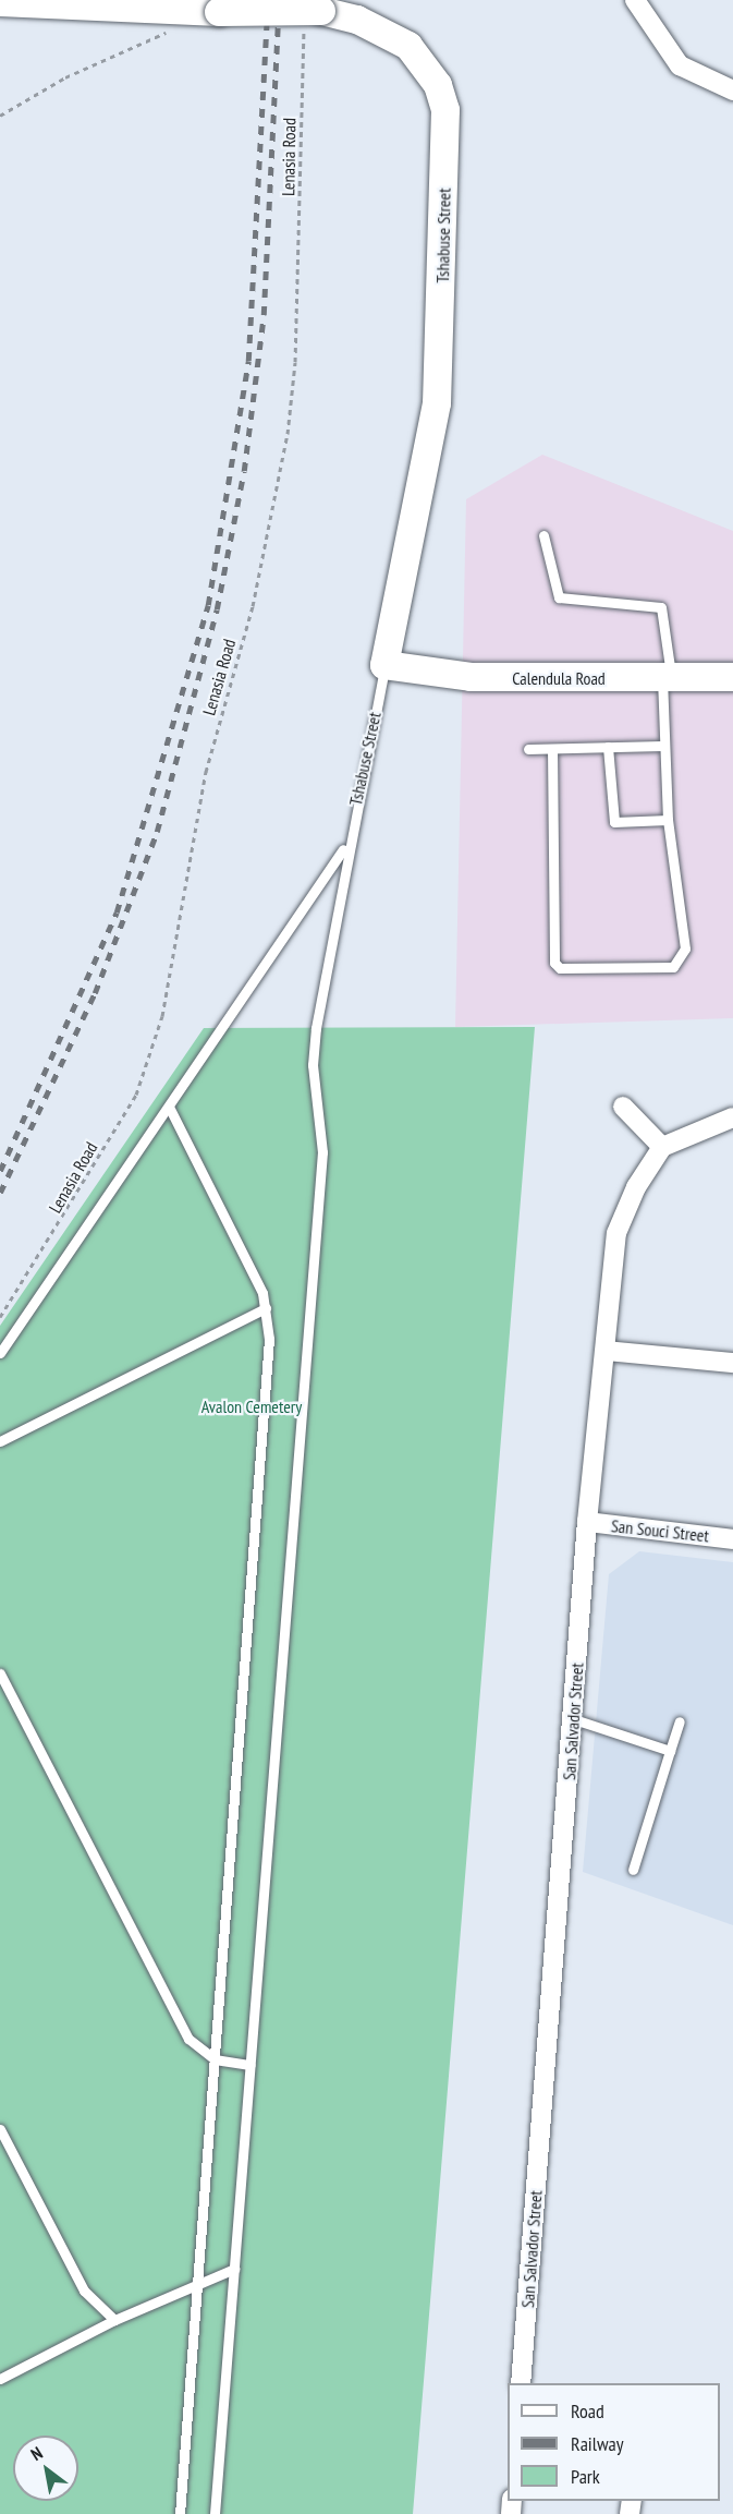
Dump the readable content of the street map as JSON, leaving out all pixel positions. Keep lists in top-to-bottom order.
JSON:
{
  "streets": {
    "street": [
      "Tshabuse Street",
      "Calendula Road",
      "San Souci Street",
      "San Salvador Street"
    ],
    "path": ["Lenasia Road"]
  },
  "crossings": [
    ["Lenasia Road", "Tshabuse Street"],
    ["Tshabuse Street", "Calendula Road"],
    ["San Souci Street", "San Salvador Street"]
  ],
  "parks": ["Avalon Cemetery"],
  "legend": ["Road", "Railway", "Park"],
  "north": "top left"
}
